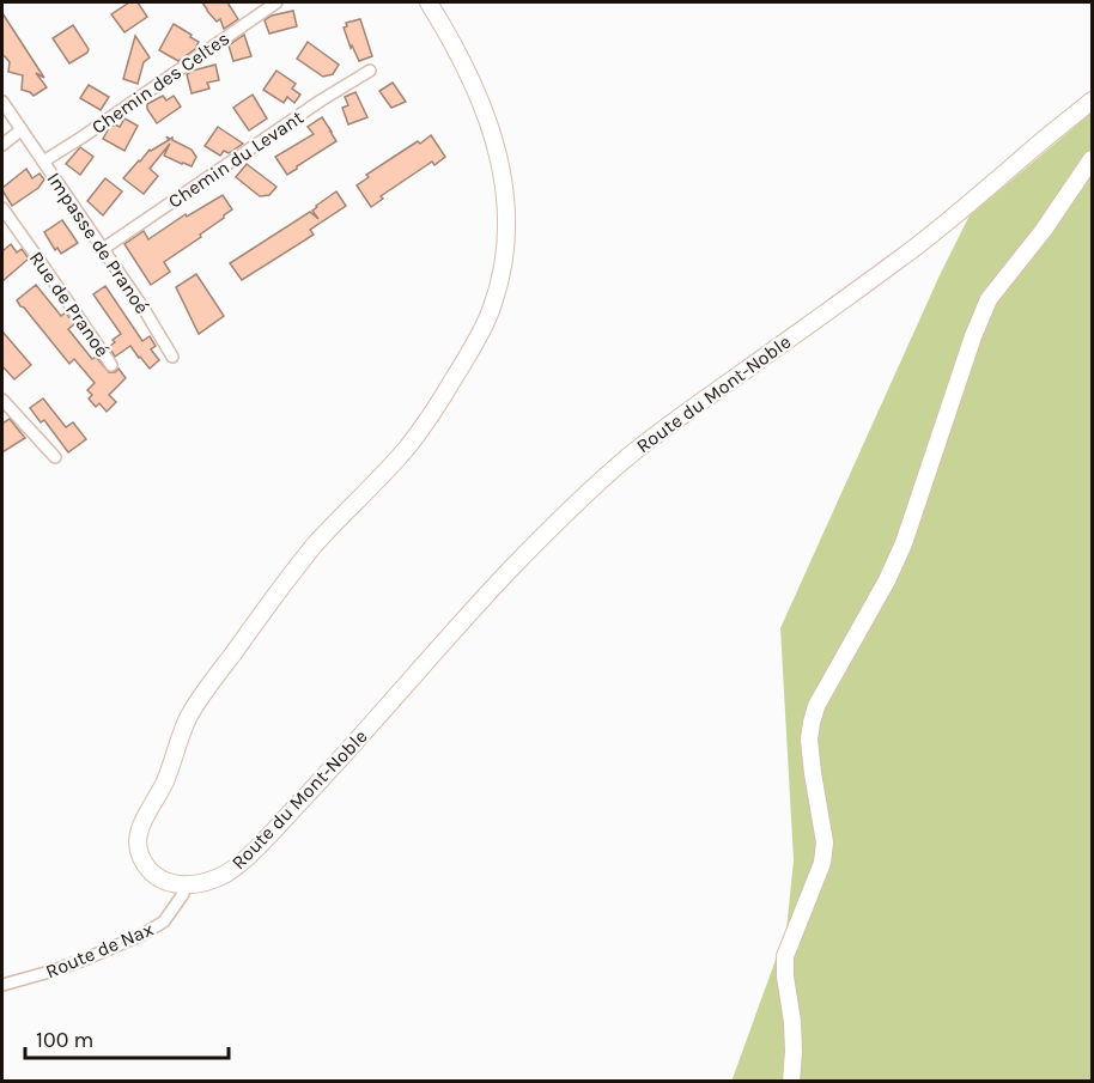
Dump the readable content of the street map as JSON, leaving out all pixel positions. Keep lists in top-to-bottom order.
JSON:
{
  "streets": {
    "street": [
      "Chemin des Celtes",
      "Chemin du Levant",
      "Impasse de Pranoé",
      "Rue de Pranoé",
      "Route du Mont-Noble",
      "Route de Nax"
    ]
  },
  "crossings": [
    ["Chemin des Celtes", "Impasse de Pranoé"],
    ["Chemin du Levant", "Impasse de Pranoé"]
  ],
  "scale_bar": "100 m"
}
